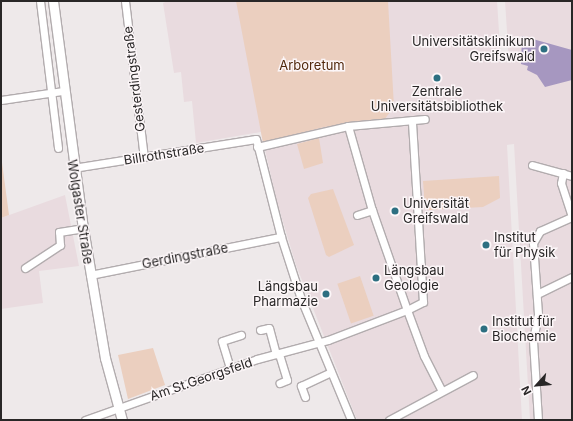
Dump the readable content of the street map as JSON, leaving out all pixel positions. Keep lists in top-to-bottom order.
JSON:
{
  "streets": {
    "main road": ["Wolgaster Straße"],
    "street": [
      "Gesterdingstraße",
      "Billrothstraße",
      "Gerdingstraße",
      "Am St.Georgsfeld"
    ]
  },
  "crossings": [
    ["Gesterdingstraße", "Billrothstraße"],
    ["Billrothstraße", "Wolgaster Straße"],
    ["Wolgaster Straße", "Gerdingstraße"],
    ["Wolgaster Straße", "Am St.Georgsfeld"]
  ],
  "parks": ["Arboretum"],
  "places": [
    "Universitätsklinikum Greifswald",
    "Zentrale Universitätsbibliothek",
    "Universität Greifswald",
    "Institut für Physik",
    "Längsbau Geologie",
    "Längsbau Pharmazie",
    "Institut für Biochemie"
  ],
  "north": "bottom left"
}
